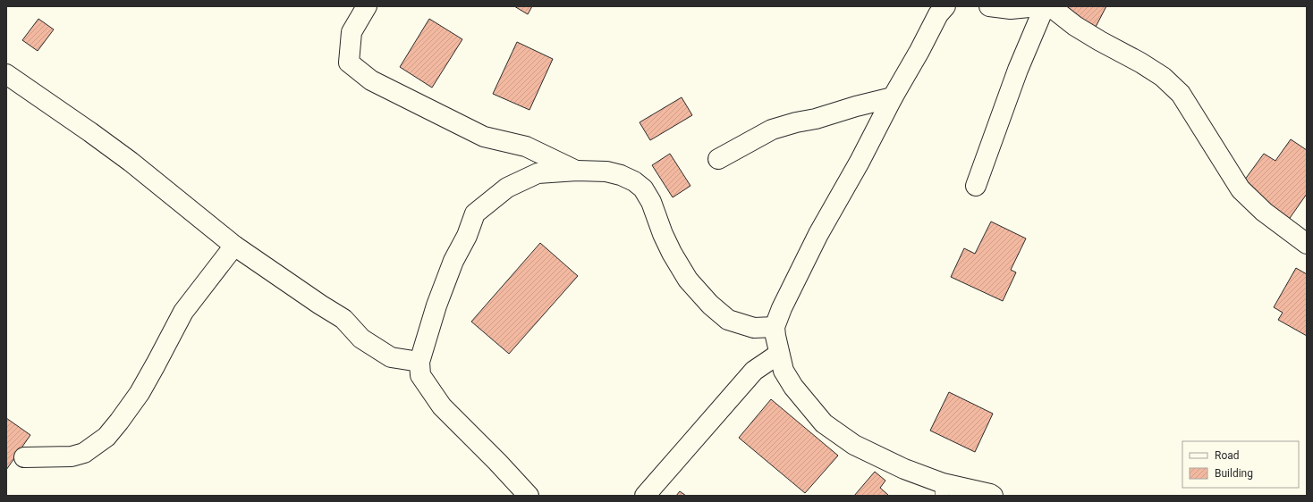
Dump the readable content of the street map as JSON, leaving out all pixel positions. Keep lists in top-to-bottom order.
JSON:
{
  "legend": ["Road", "Building"]
}
